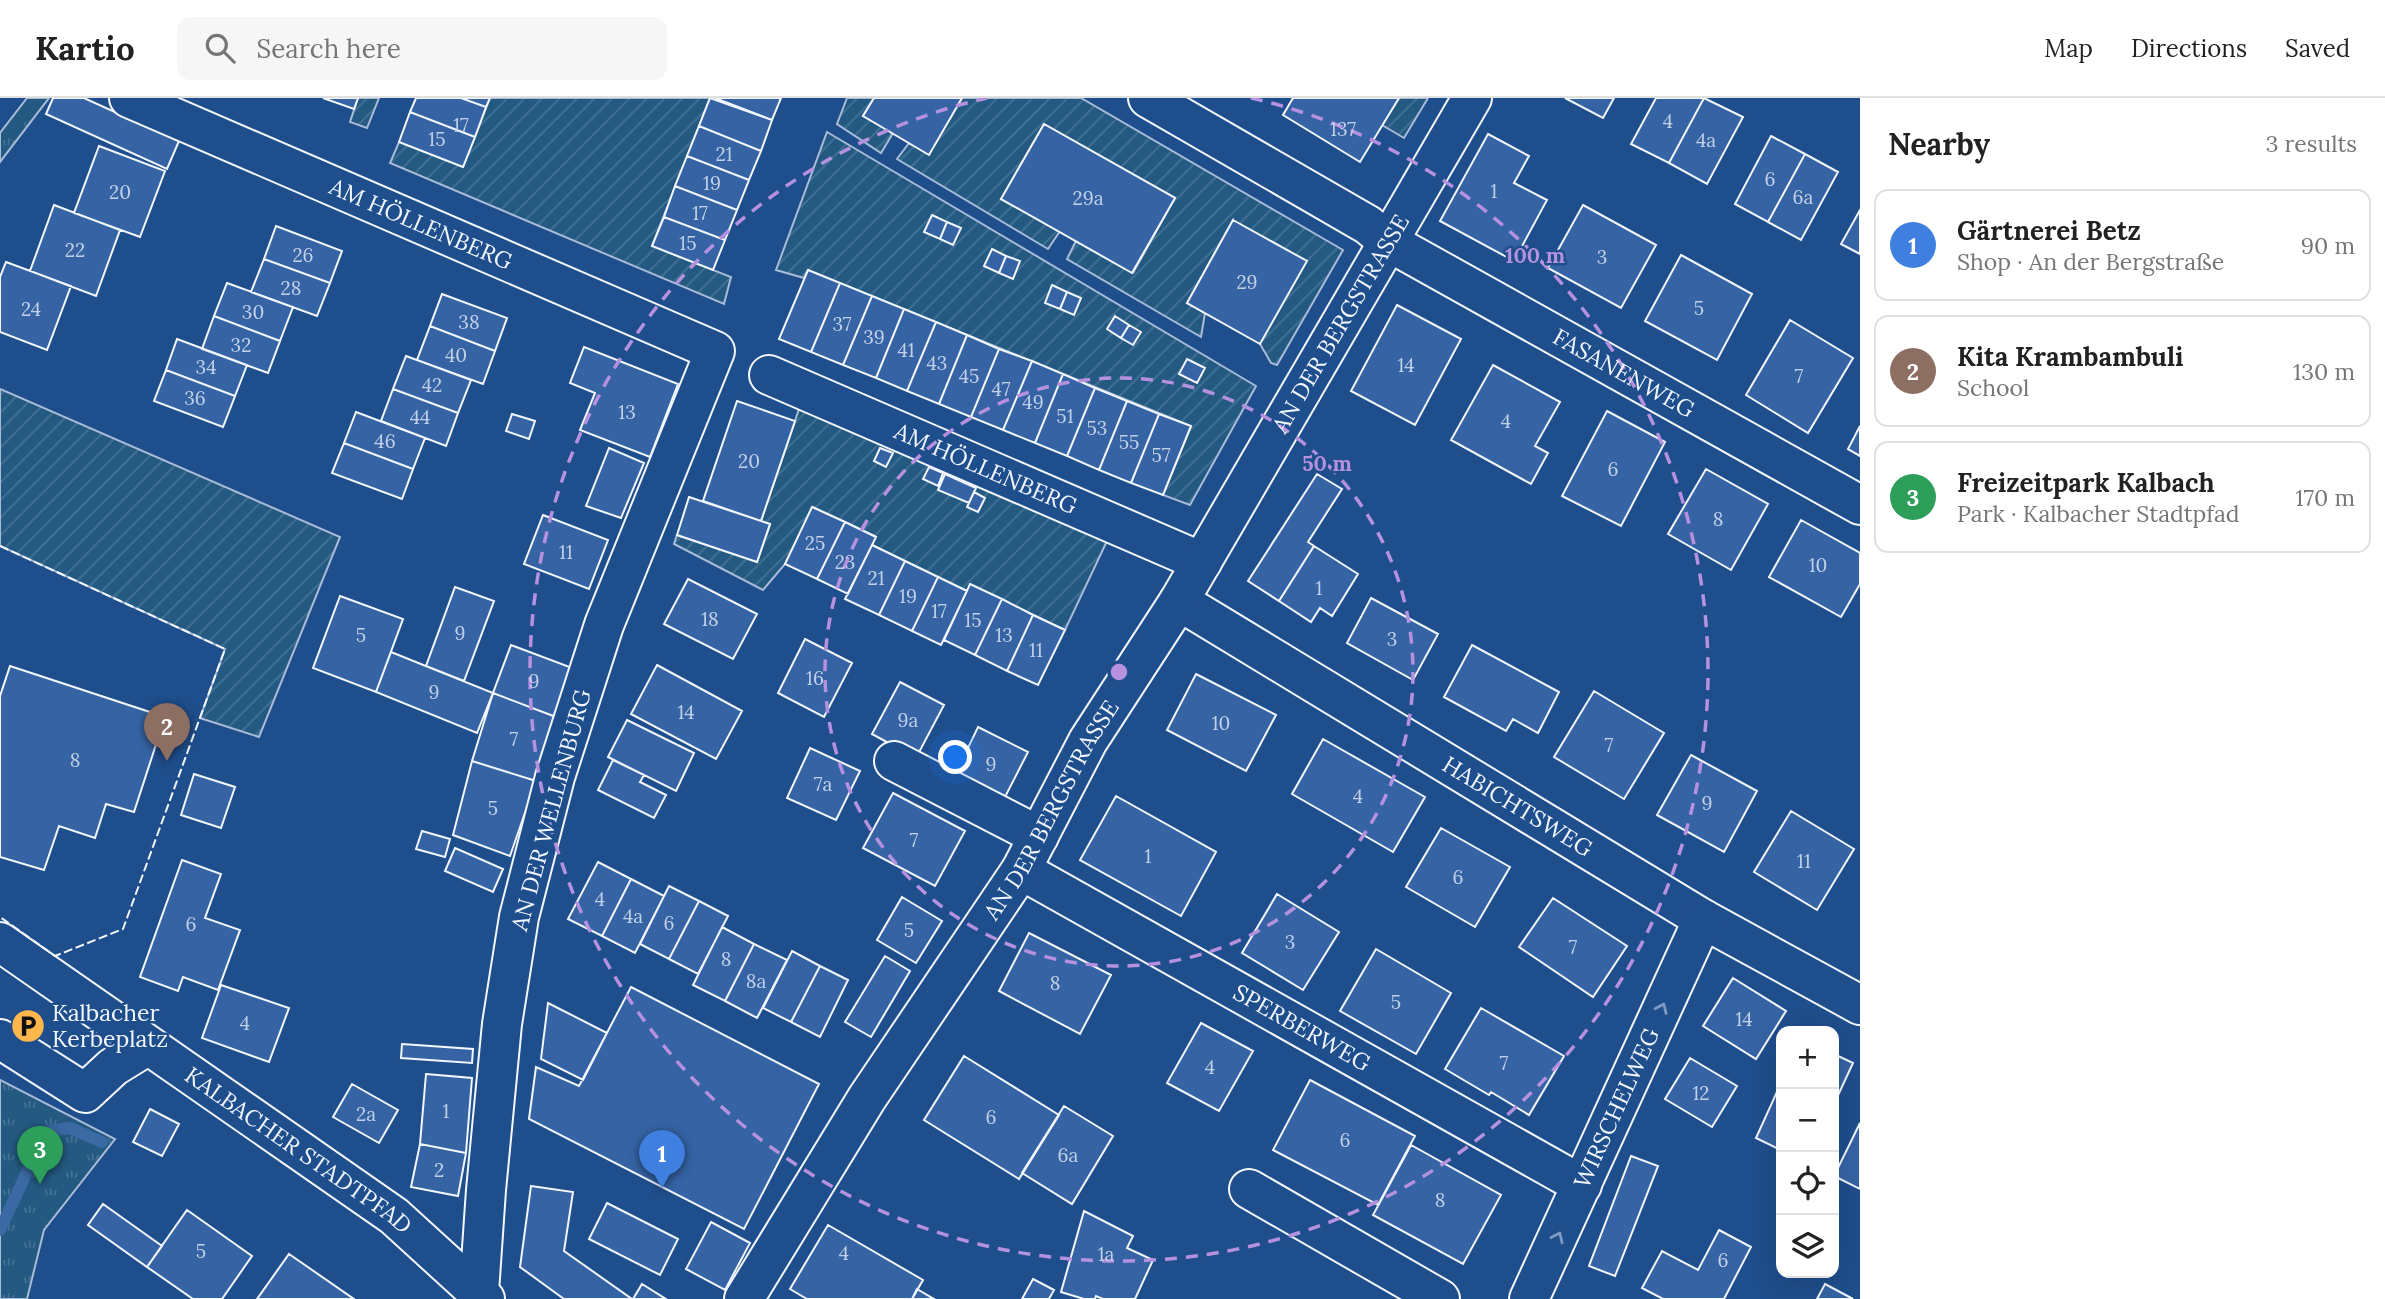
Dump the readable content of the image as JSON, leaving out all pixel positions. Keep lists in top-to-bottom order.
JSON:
{
  "streets": {
    "street": [
      "AM HÖLLENBERG",
      "AN DER BERGSTRASSE",
      "FASANENWEG",
      "HABICHTSWEG",
      "AN DER WELLENBURG",
      "SPERBERWEG",
      "WIRSCHELWEG",
      "KALBACHER STADTPFAD"
    ]
  },
  "crossings": [
    ["AM HÖLLENBERG", "AN DER BERGSTRASSE"],
    ["AM HÖLLENBERG", "AN DER WELLENBURG"],
    ["AN DER BERGSTRASSE", "FASANENWEG"],
    ["AN DER BERGSTRASSE", "HABICHTSWEG"],
    ["AN DER BERGSTRASSE", "SPERBERWEG"],
    ["HABICHTSWEG", "WIRSCHELWEG"],
    ["AN DER WELLENBURG", "KALBACHER STADTPFAD"],
    ["SPERBERWEG", "WIRSCHELWEG"]
  ],
  "one_way": ["WIRSCHELWEG"],
  "places": {
    "parking": ["Kalbacher Kerbeplatz"]
  },
  "house_numbers": [
    "4",
    "17",
    "137",
    "15",
    "4a",
    "21",
    "6",
    "19",
    "1",
    "20",
    "6a",
    "29a",
    "17",
    "15",
    "22",
    "26",
    "3",
    "29",
    "28",
    "5",
    "24",
    "30",
    "38",
    "37",
    "39",
    "32",
    "41",
    "40",
    "43",
    "14",
    "34",
    "45",
    "7",
    "42",
    "47",
    "36",
    "49",
    "13",
    "51",
    "44",
    "4",
    "53",
    "46",
    "55",
    "57",
    "20",
    "6",
    "8",
    "25",
    "11",
    "23",
    "10",
    "21",
    "1",
    "19",
    "17",
    "18",
    "15",
    "9",
    "5",
    "13",
    "3",
    "11",
    "16",
    "9",
    "9",
    "14",
    "9a",
    "10",
    "7",
    "7",
    "8",
    "9",
    "7a",
    "4",
    "9",
    "5",
    "7",
    "1",
    "11",
    "6",
    "4",
    "4a",
    "6",
    "6",
    "5",
    "3",
    "7",
    "8",
    "8a",
    "8",
    "5",
    "14",
    "4",
    "7",
    "4",
    "12",
    "1",
    "2a",
    "6",
    "6",
    "6a",
    "2",
    "8",
    "5",
    "4",
    "1a",
    "6"
  ],
  "page": {
    "header": "Kartio",
    "search": "Search here",
    "nav": ["Map", "Directions", "Saved"],
    "heading": ["Nearby", "3 results"],
    "list": [
      {
        "mark": "1",
        "name": "Gärtnerei Betz",
        "note": "Shop · An der Bergstraße",
        "value": "90 m"
      },
      {
        "mark": "2",
        "name": "Kita Krambambuli",
        "note": "School",
        "value": "130 m"
      },
      {
        "mark": "3",
        "name": "Freizeitpark Kalbach",
        "note": "Park · Kalbacher Stadtpfad",
        "value": "170 m"
      }
    ],
    "pins": ["2", "3", "1"],
    "map_buttons": ["+", "−"]
  },
  "rings": ["100 m", "50 m"]
}
